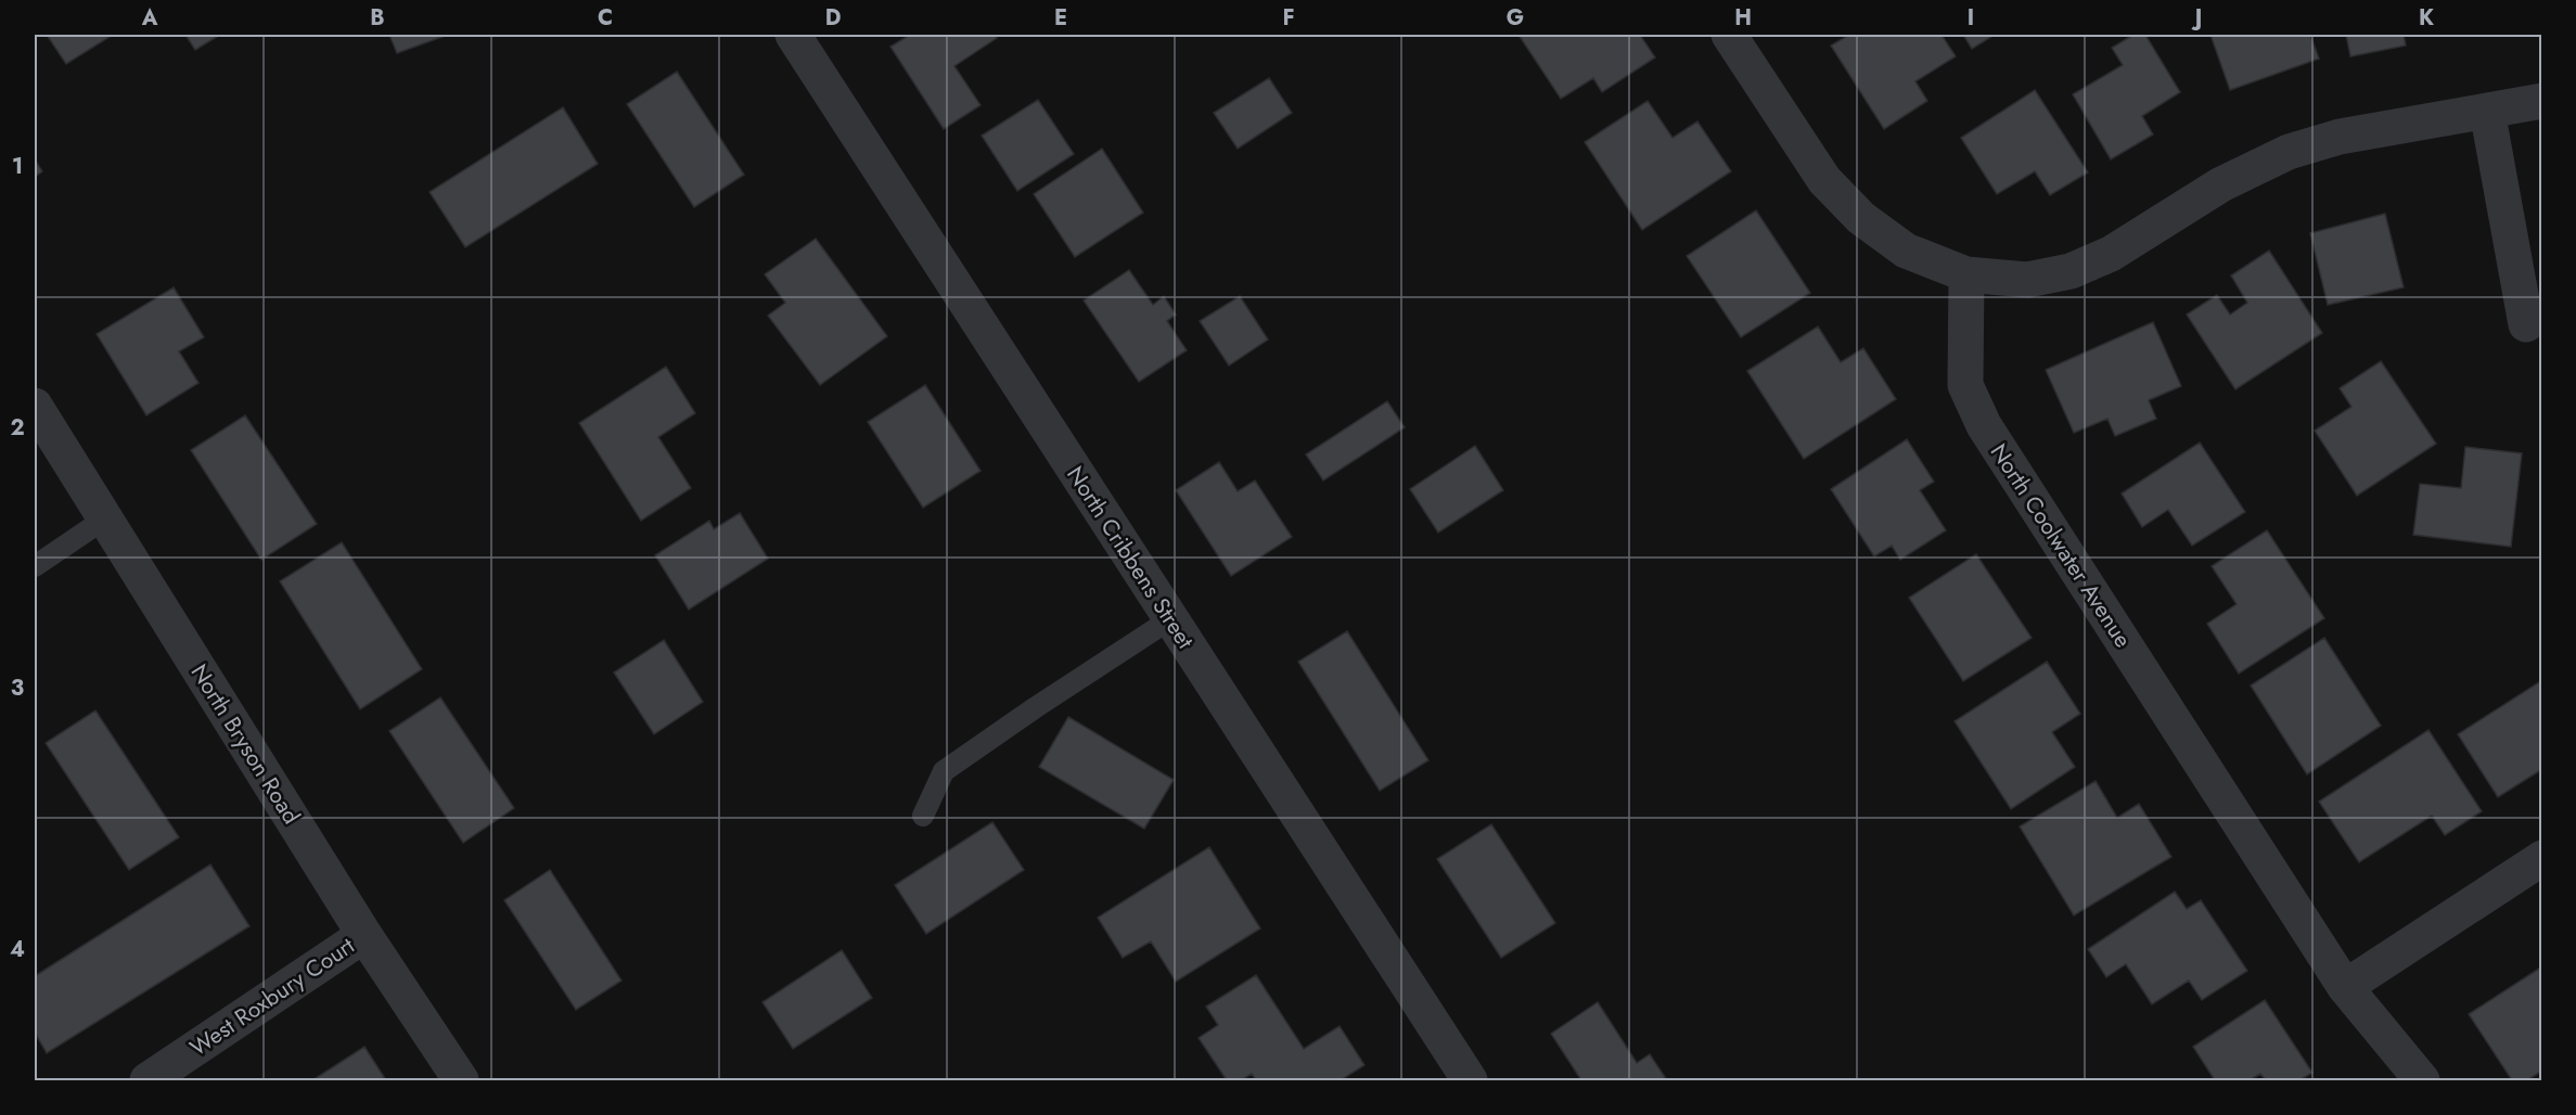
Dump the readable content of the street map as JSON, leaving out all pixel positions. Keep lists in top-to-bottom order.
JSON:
{
  "streets": {
    "street": [
      "North Coolwater Avenue",
      "North Cribbens Street",
      "North Bryson Road",
      "West Roxbury Court"
    ]
  },
  "crossings": [
    ["North Bryson Road", "West Roxbury Court"]
  ],
  "grid": {
    "columns": [
      "A",
      "B",
      "C",
      "D",
      "E",
      "F",
      "G",
      "H",
      "I",
      "J",
      "K"
    ],
    "rows": [
      "1",
      "2",
      "3",
      "4"
    ]
  }
}
